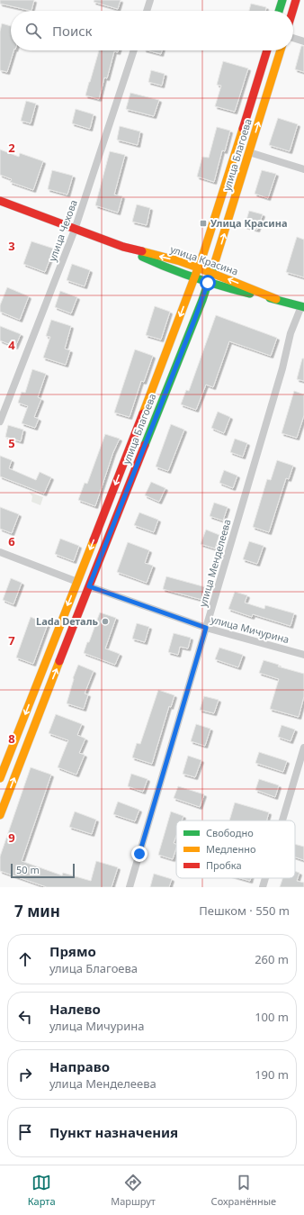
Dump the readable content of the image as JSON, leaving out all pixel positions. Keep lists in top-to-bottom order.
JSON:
{
  "streets": {
    "main road": ["улица Благоева", "улица Красина"],
    "street": ["улица Чехова", "улица Менделеева", "улица Мичурина"]
  },
  "crossings": [
    ["улица Благоева", "улица Красина"],
    ["улица Благоева", "улица Мичурина"],
    ["улица Чехова", "улица Красина"],
    ["улица Красина", "улица Менделеева"],
    ["улица Менделеева", "улица Мичурина"]
  ],
  "places": {
    "transit": ["Улица Красина"],
    "other": ["Lada Dеталь"]
  },
  "legend": ["Свободно", "Медленно", "Пробка"],
  "scale_bar": "50 m",
  "page": {
    "search": "Поиск",
    "scale": "50 m",
    "heading": ["7 мин", "Пешком · 550 m"],
    "list": [
      ["Прямо", "улица Благоева", "260 m"],
      ["Налево", "улица Мичурина", "100 m"],
      ["Направо", "улица Менделеева", "190 m"],
      "Пункт назначения"
    ],
    "nav": ["Карта", "Маршрут", "Сохранённые"]
  },
  "grid": {
    "rows": [
      "2",
      "3",
      "4",
      "5",
      "6",
      "7",
      "8",
      "9"
    ]
  }
}
